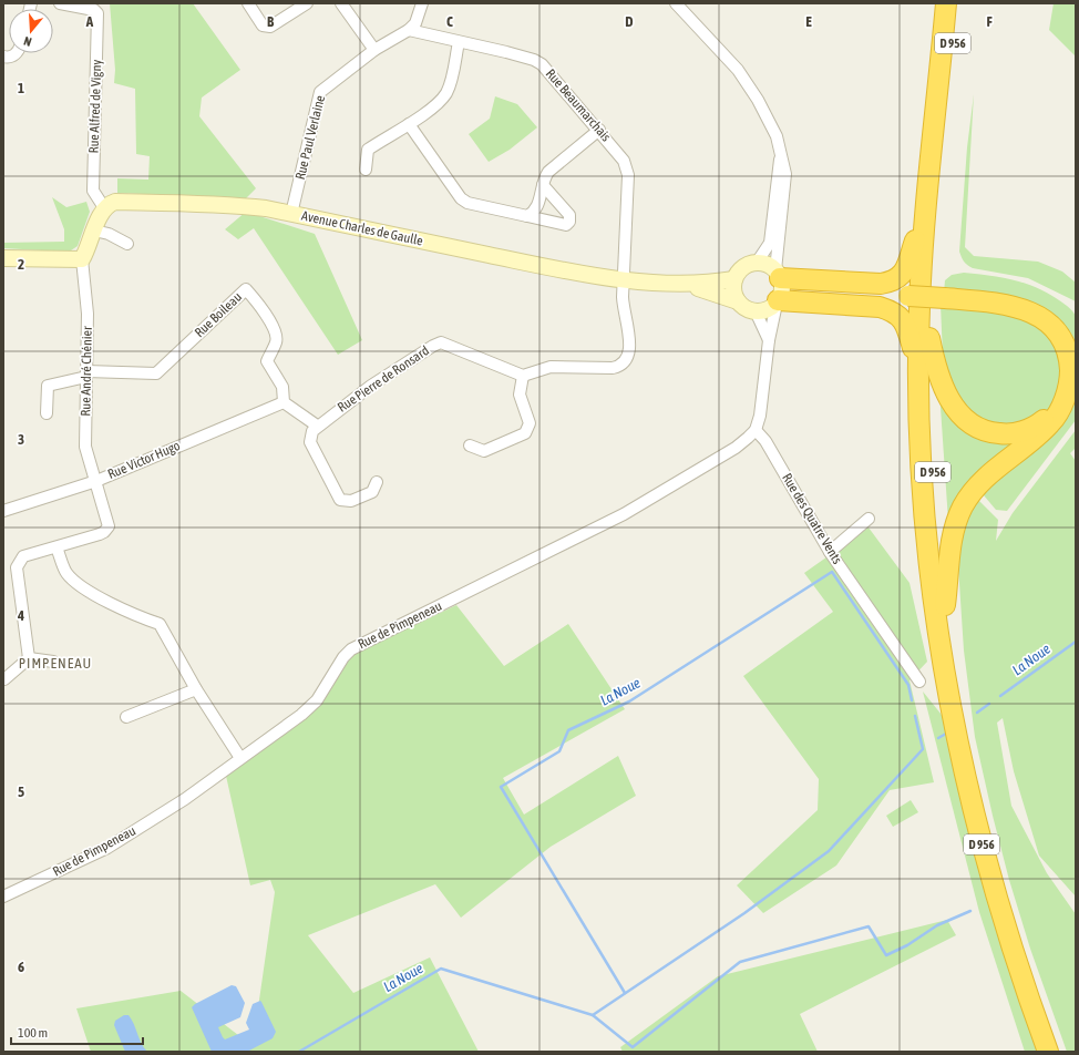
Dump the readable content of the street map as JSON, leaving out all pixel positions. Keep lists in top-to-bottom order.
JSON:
{
  "streets": {
    "highway": ["D 956"],
    "street": [
      "Rue Beaumarchais",
      "Rue Alfred de Vigny",
      "Rue Paul Verlaine",
      "Avenue Charles de Gaulle",
      "Rue Boileau",
      "Rue André Chénier",
      "Rue Pierre de Ronsard",
      "Rue Victor Hugo",
      "Rue des Quatre Vents",
      "Rue de Pimpeneau"
    ]
  },
  "crossings": [
    ["D 956", "Avenue Charles de Gaulle"],
    ["Rue Beaumarchais", "Rue Paul Verlaine"],
    ["Rue Beaumarchais", "Avenue Charles de Gaulle"],
    ["Rue Alfred de Vigny", "Avenue Charles de Gaulle"],
    ["Rue Paul Verlaine", "Avenue Charles de Gaulle"],
    ["Rue Boileau", "Rue André Chénier"],
    ["Rue Boileau", "Rue Victor Hugo"],
    ["Rue André Chénier", "Rue Victor Hugo"],
    ["Rue des Quatre Vents", "Rue de Pimpeneau"]
  ],
  "districts": ["PIMPENEAU"],
  "water": ["La Noue"],
  "scale_bar": "100 m",
  "north": "bottom",
  "grid": {
    "columns": [
      "A",
      "B",
      "C",
      "D",
      "E",
      "F"
    ],
    "rows": [
      "1",
      "2",
      "3",
      "4",
      "5",
      "6"
    ]
  }
}
